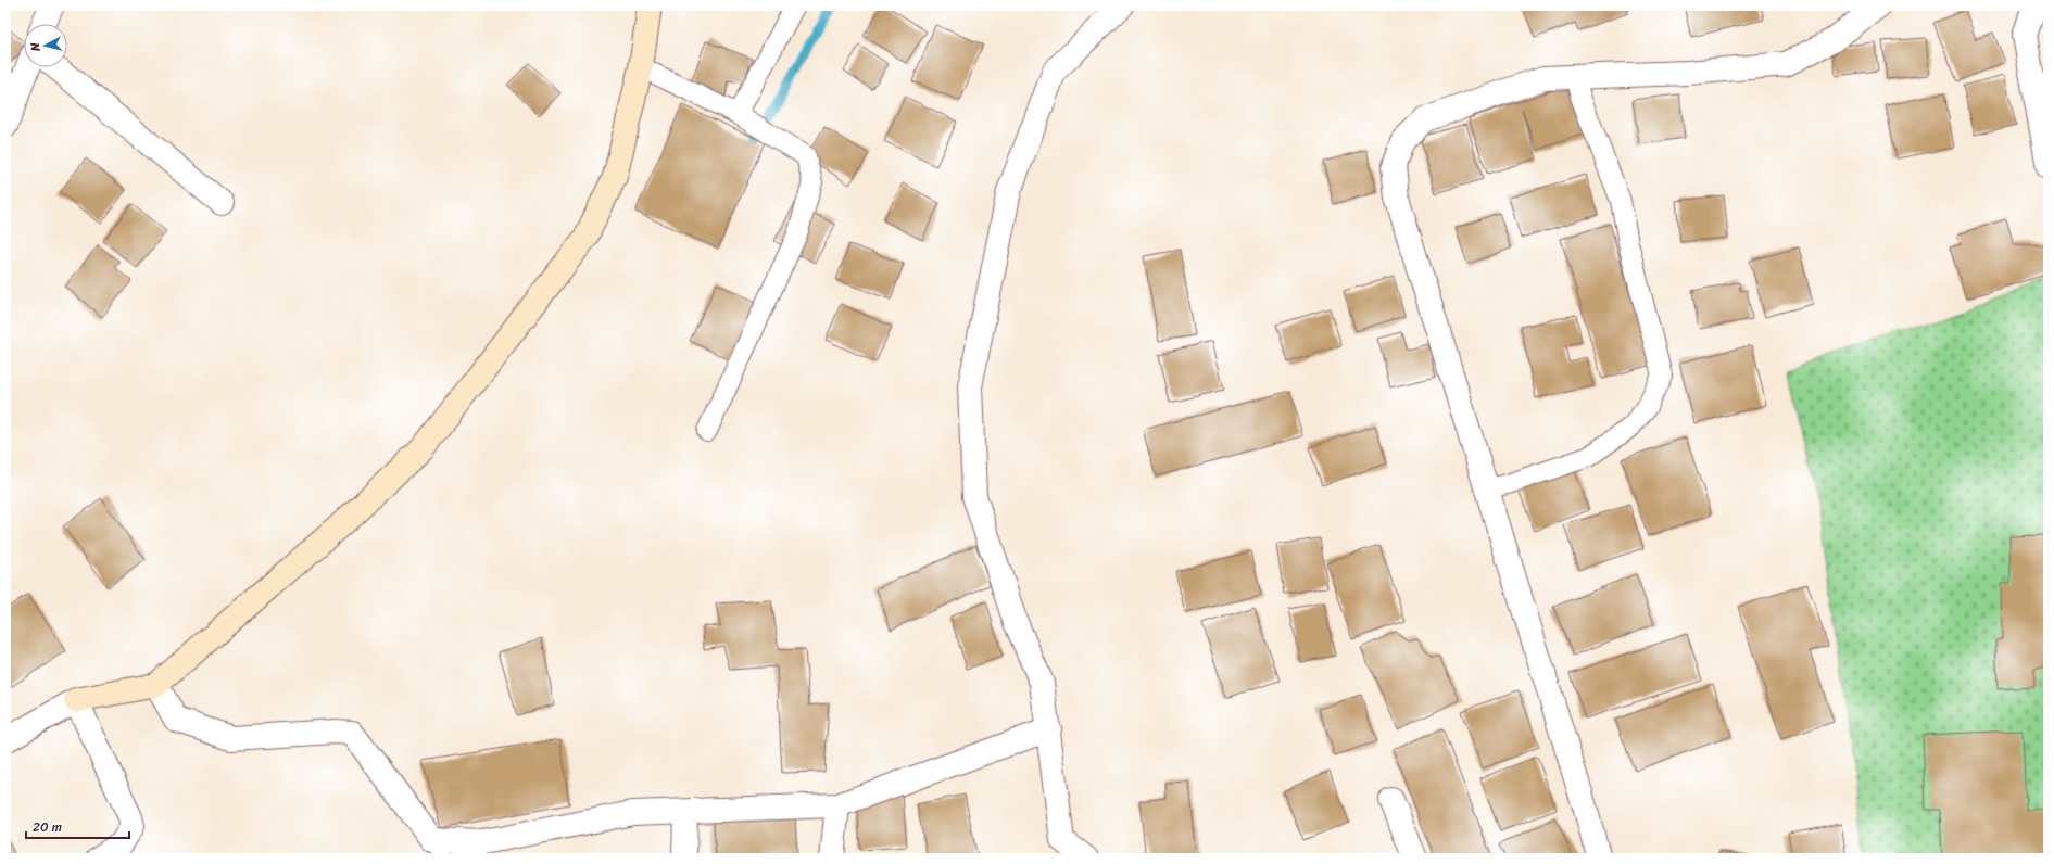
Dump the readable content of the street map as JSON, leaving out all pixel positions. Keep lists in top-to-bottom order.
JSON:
{
  "scale_bar": "20 m",
  "north": "left"
}
